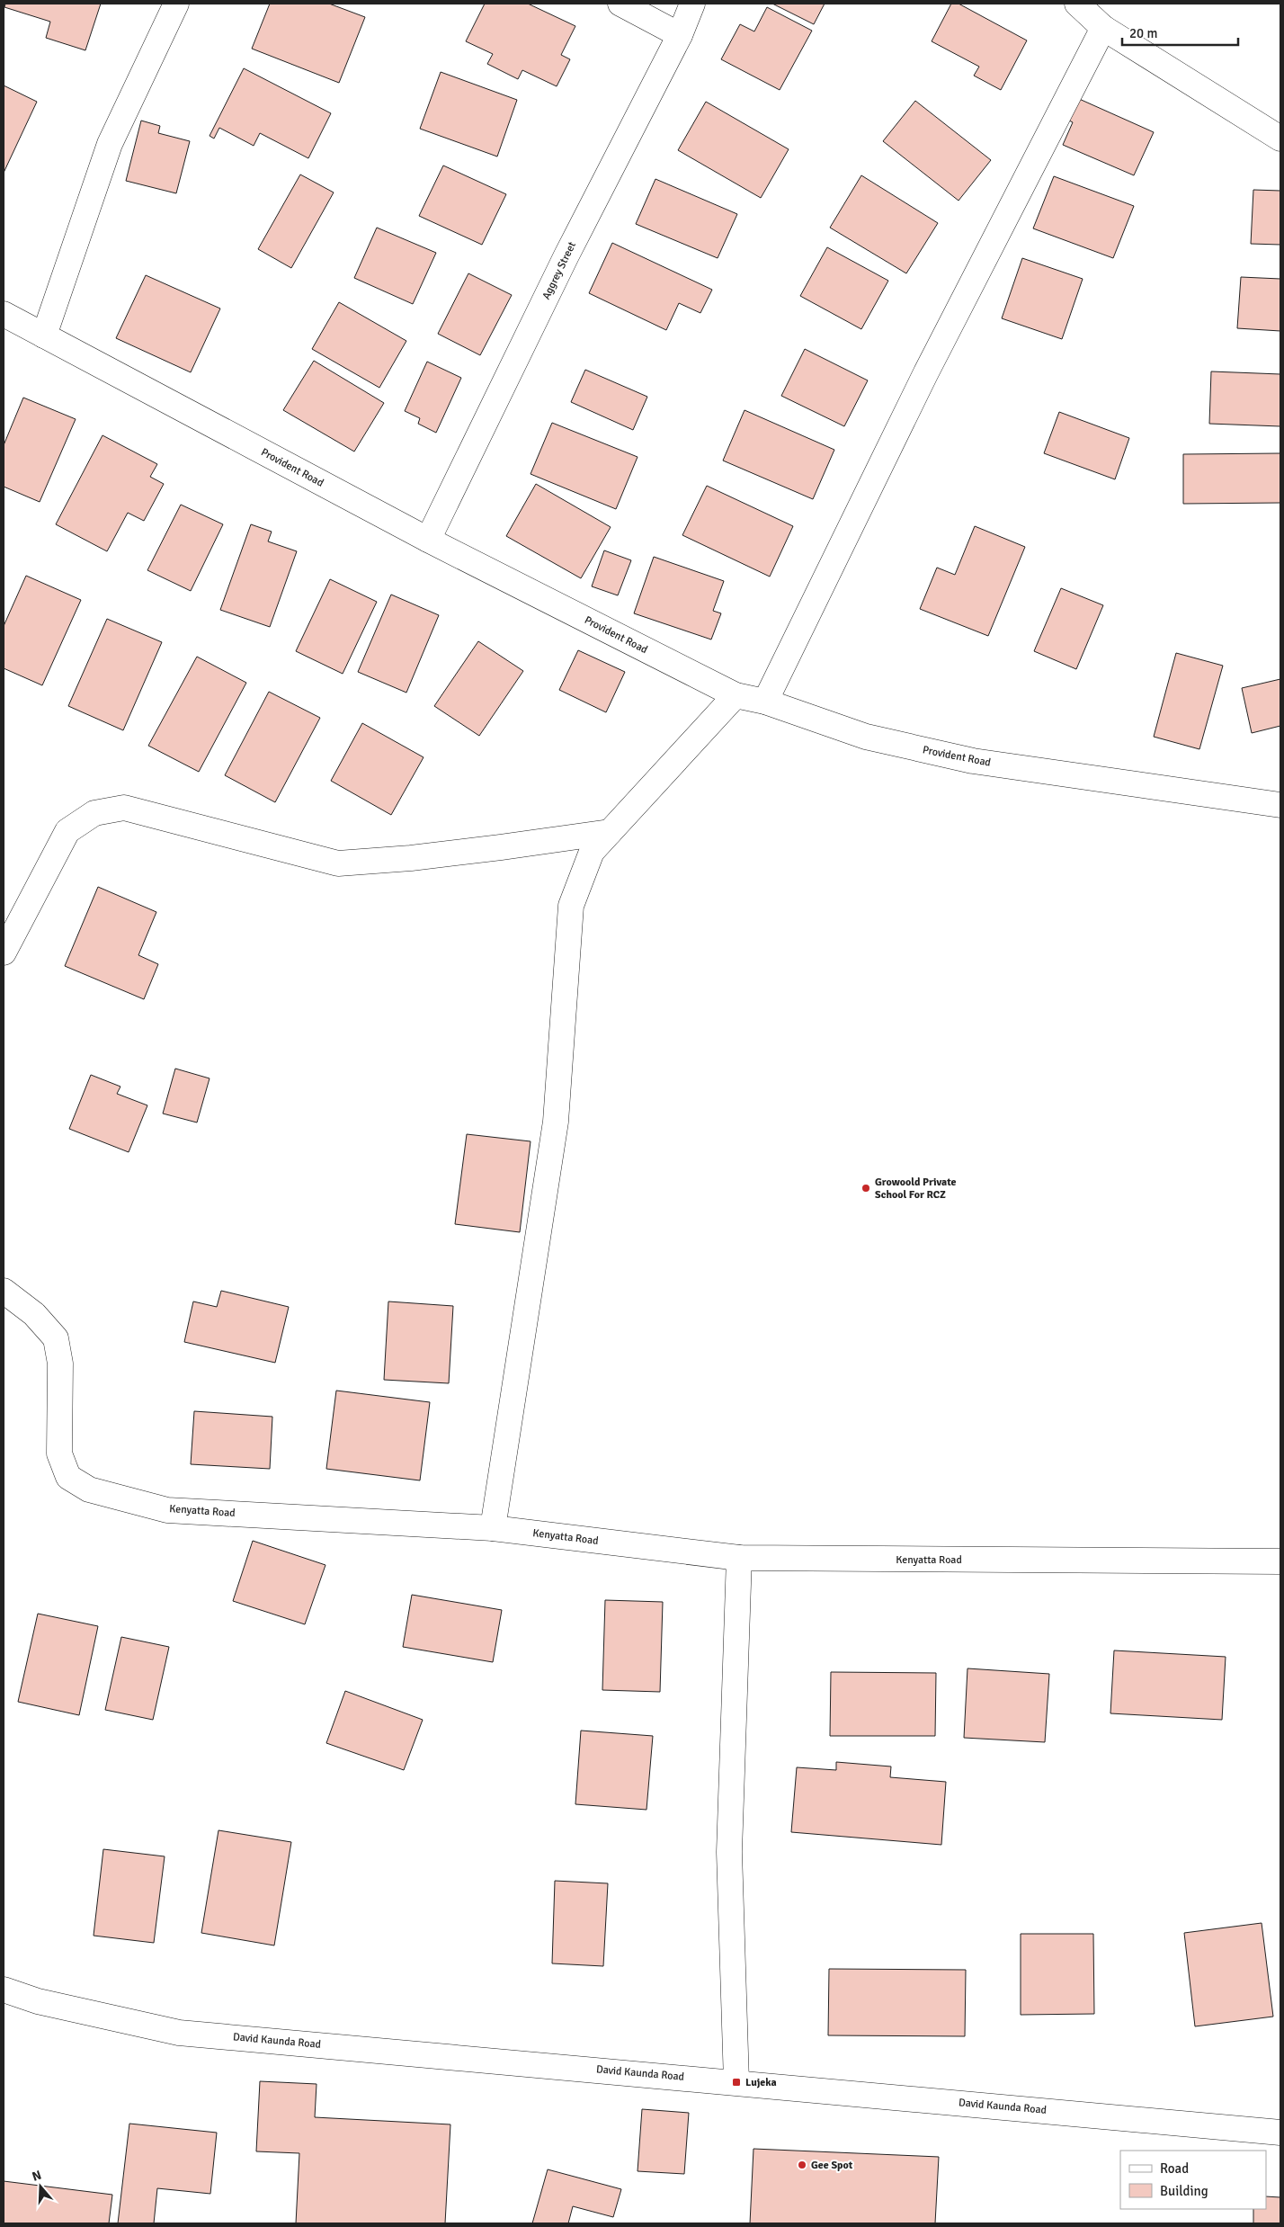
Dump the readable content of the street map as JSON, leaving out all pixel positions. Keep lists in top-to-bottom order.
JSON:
{
  "streets": {
    "street": [
      "Aggrey Street",
      "Provident Road",
      "Kenyatta Road",
      "David Kaunda Road"
    ]
  },
  "crossings": [
    ["Aggrey Street", "Provident Road"]
  ],
  "places": {
    "other": ["Growoold Private School For RCZ", "Gee Spot"],
    "transit": ["Lujeka"]
  },
  "legend": ["Road", "Building"],
  "scale_bar": "20 m",
  "north": "top"
}
